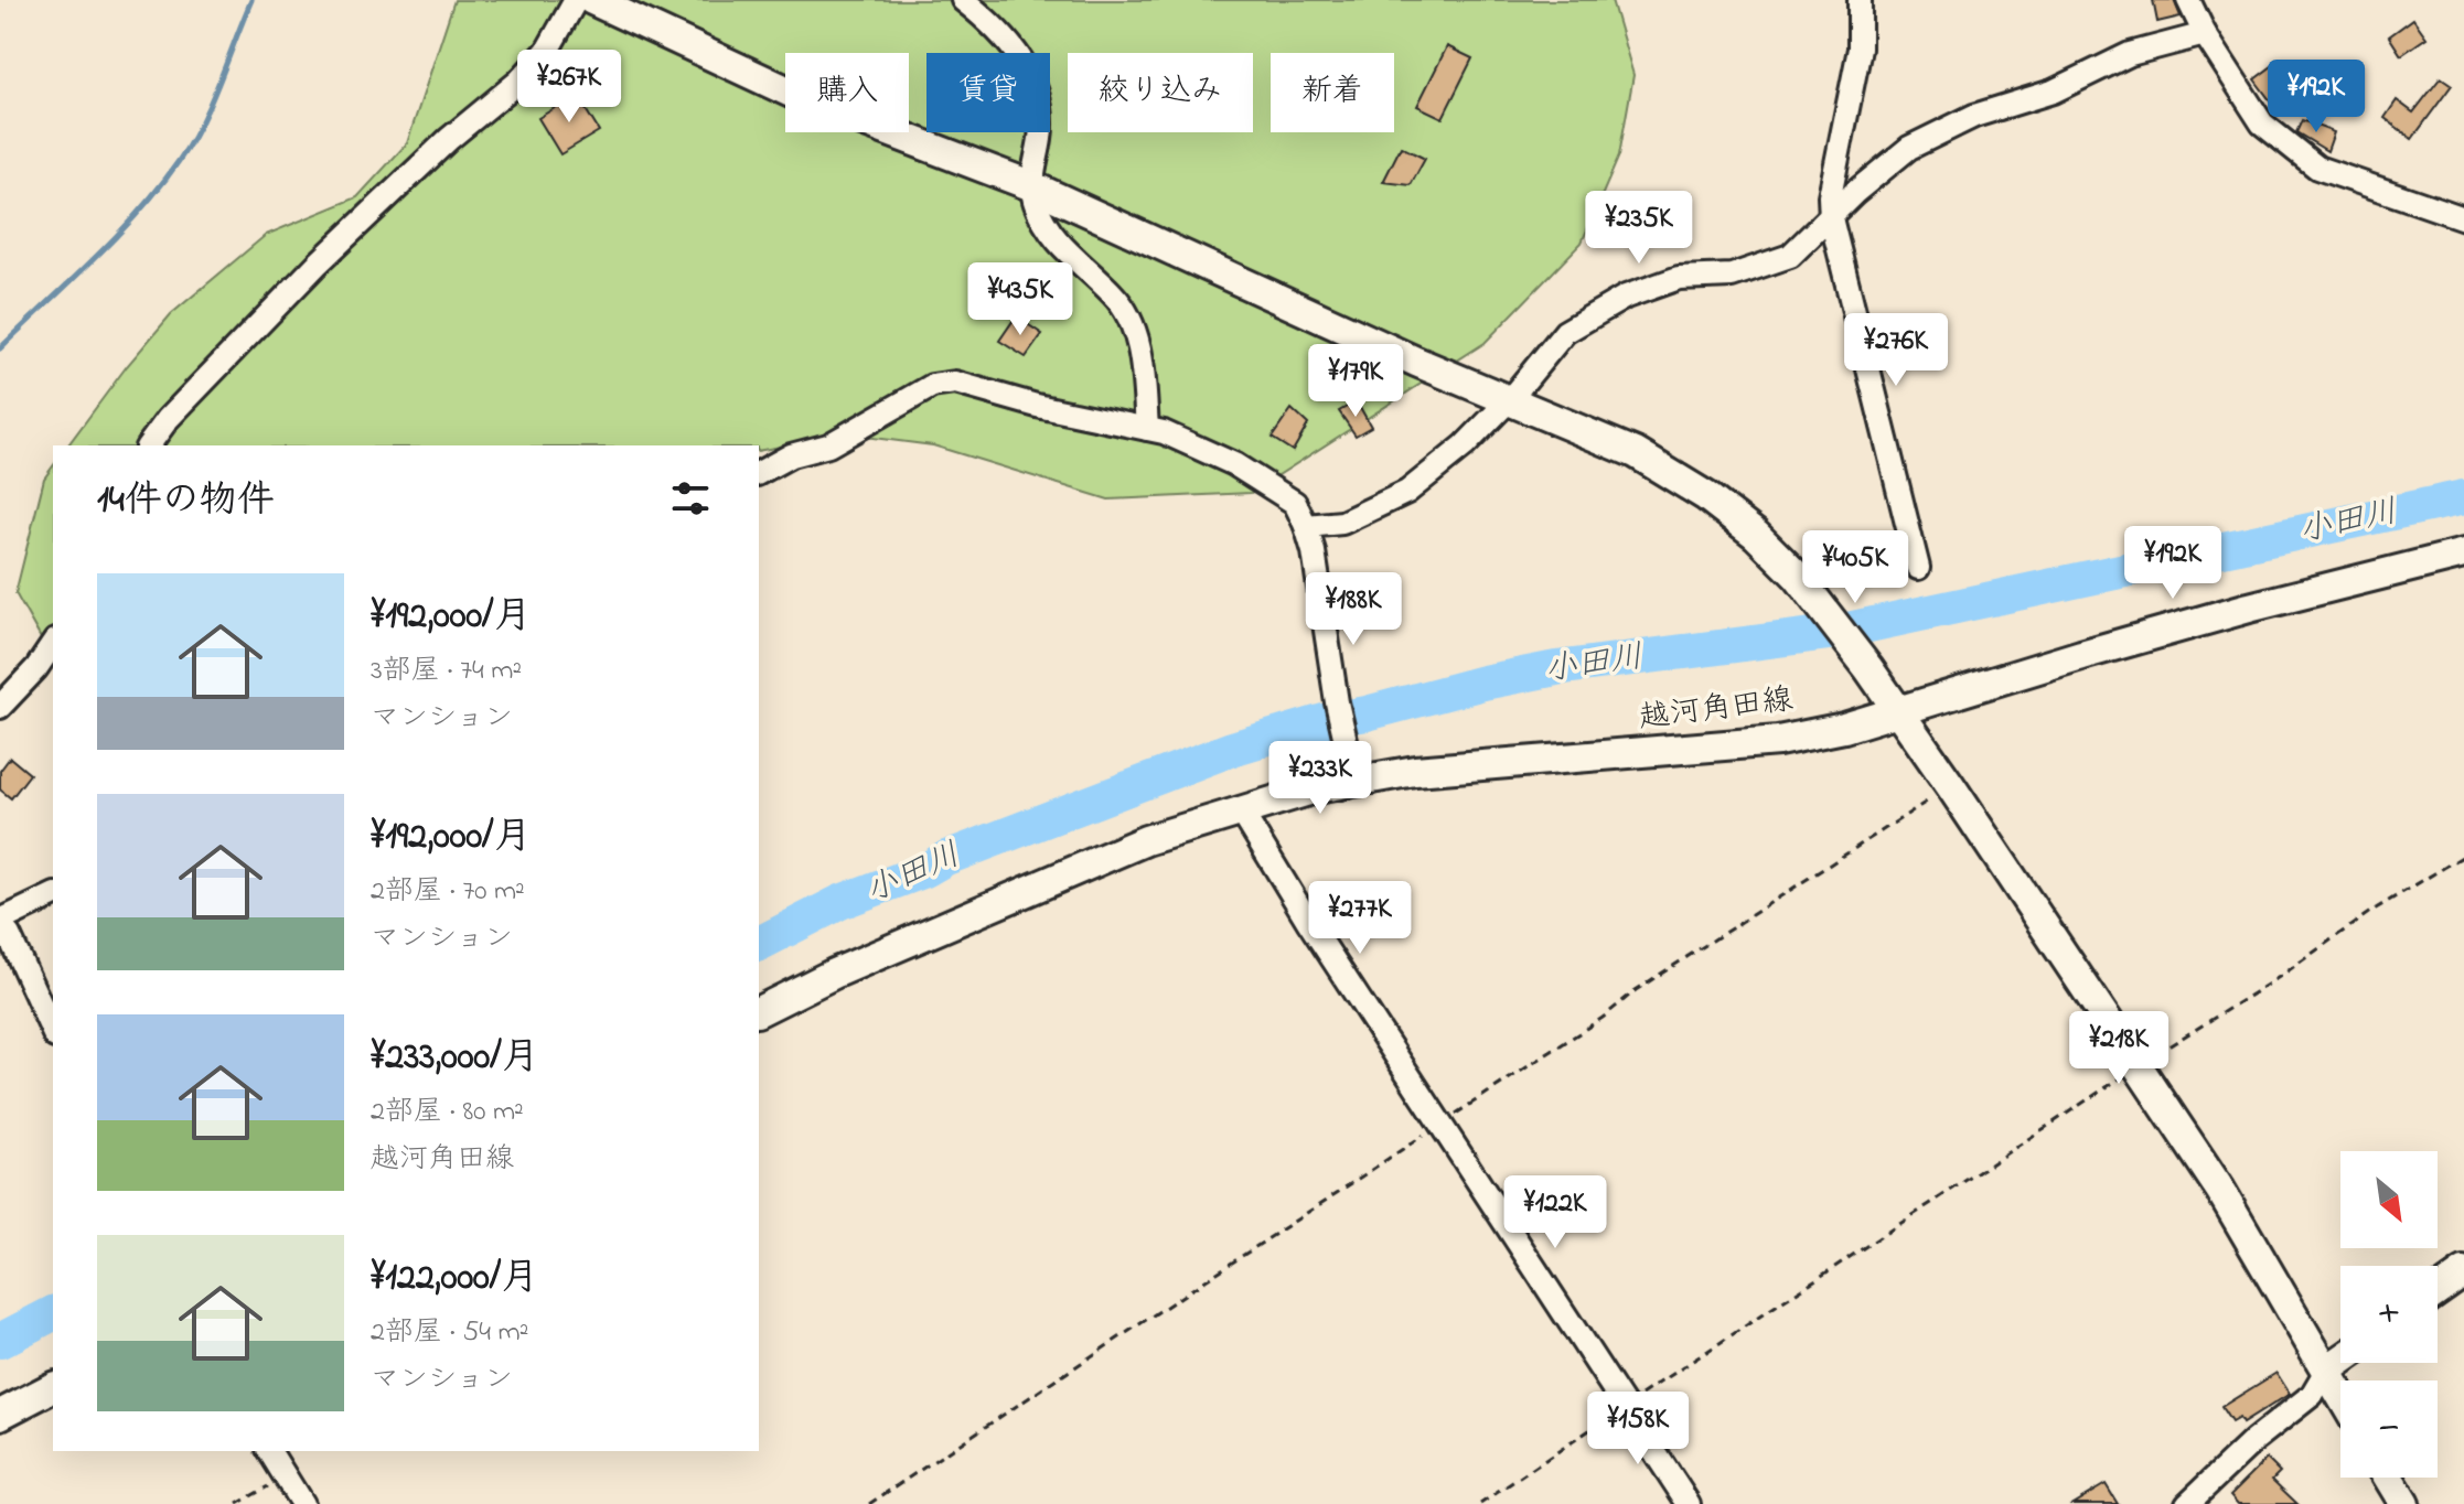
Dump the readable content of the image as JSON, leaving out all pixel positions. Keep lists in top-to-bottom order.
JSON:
{
  "streets": {
    "street": ["越河角田線"]
  },
  "water": ["小田川"],
  "north": "bottom right",
  "page": {
    "price": [
      "¥267K",
      "¥192K",
      "¥235K",
      "¥435K",
      "¥276K",
      "¥179K",
      "¥192K",
      "¥405K",
      "¥188K",
      "¥233K",
      "¥277K",
      "¥218K",
      "¥122K",
      "¥158K"
    ],
    "chip": [
      "購入",
      "賃貸",
      "絞り込み",
      "新着"
    ],
    "heading": "14件の物件",
    "list": [
      {
        "name": "¥192,000/月",
        "note": "3部屋 · 74 m² · マンション"
      },
      {
        "name": "¥192,000/月",
        "note": "2部屋 · 70 m² · マンション"
      },
      {
        "name": "¥233,000/月",
        "note": "2部屋 · 80 m² · 越河角田線"
      },
      {
        "name": "¥122,000/月",
        "note": "2部屋 · 54 m² · マンション"
      }
    ],
    "map_buttons": ["+", "−"]
  }
}
